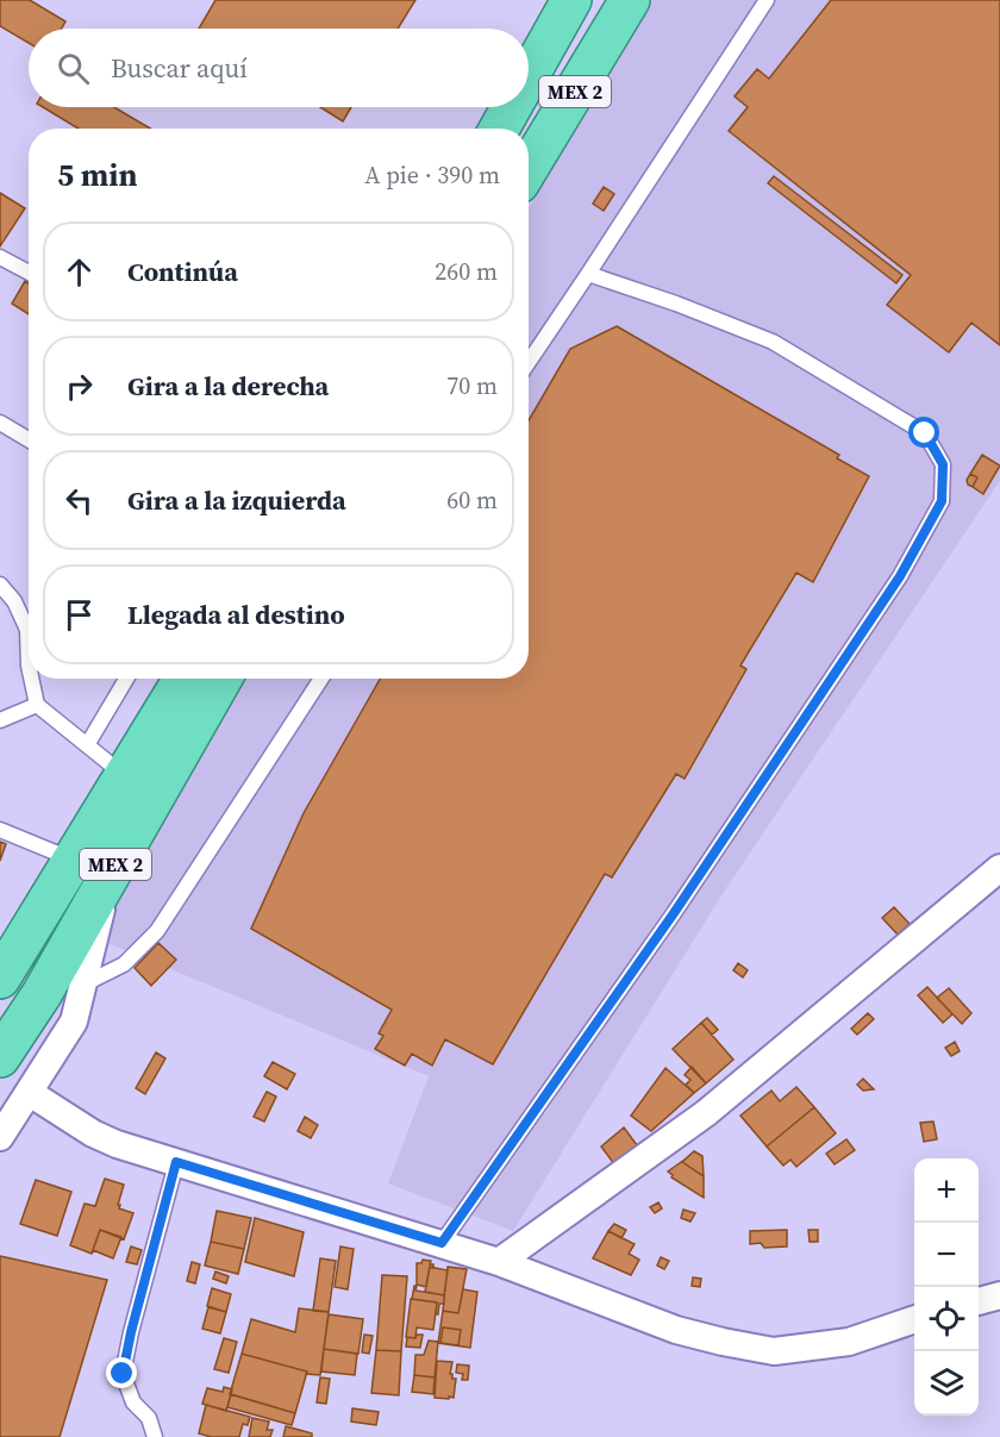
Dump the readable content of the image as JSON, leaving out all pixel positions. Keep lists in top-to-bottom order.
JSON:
{
  "streets": {
    "highway": ["MEX 2"]
  },
  "page": {
    "search": "Buscar aquí",
    "heading": ["5 min", "A pie · 390 m"],
    "list": [
      ["Continúa", "260 m"],
      ["Gira a la derecha", "70 m"],
      ["Gira a la izquierda", "60 m"],
      "Llegada al destino"
    ],
    "map_buttons": ["+", "−"]
  }
}
